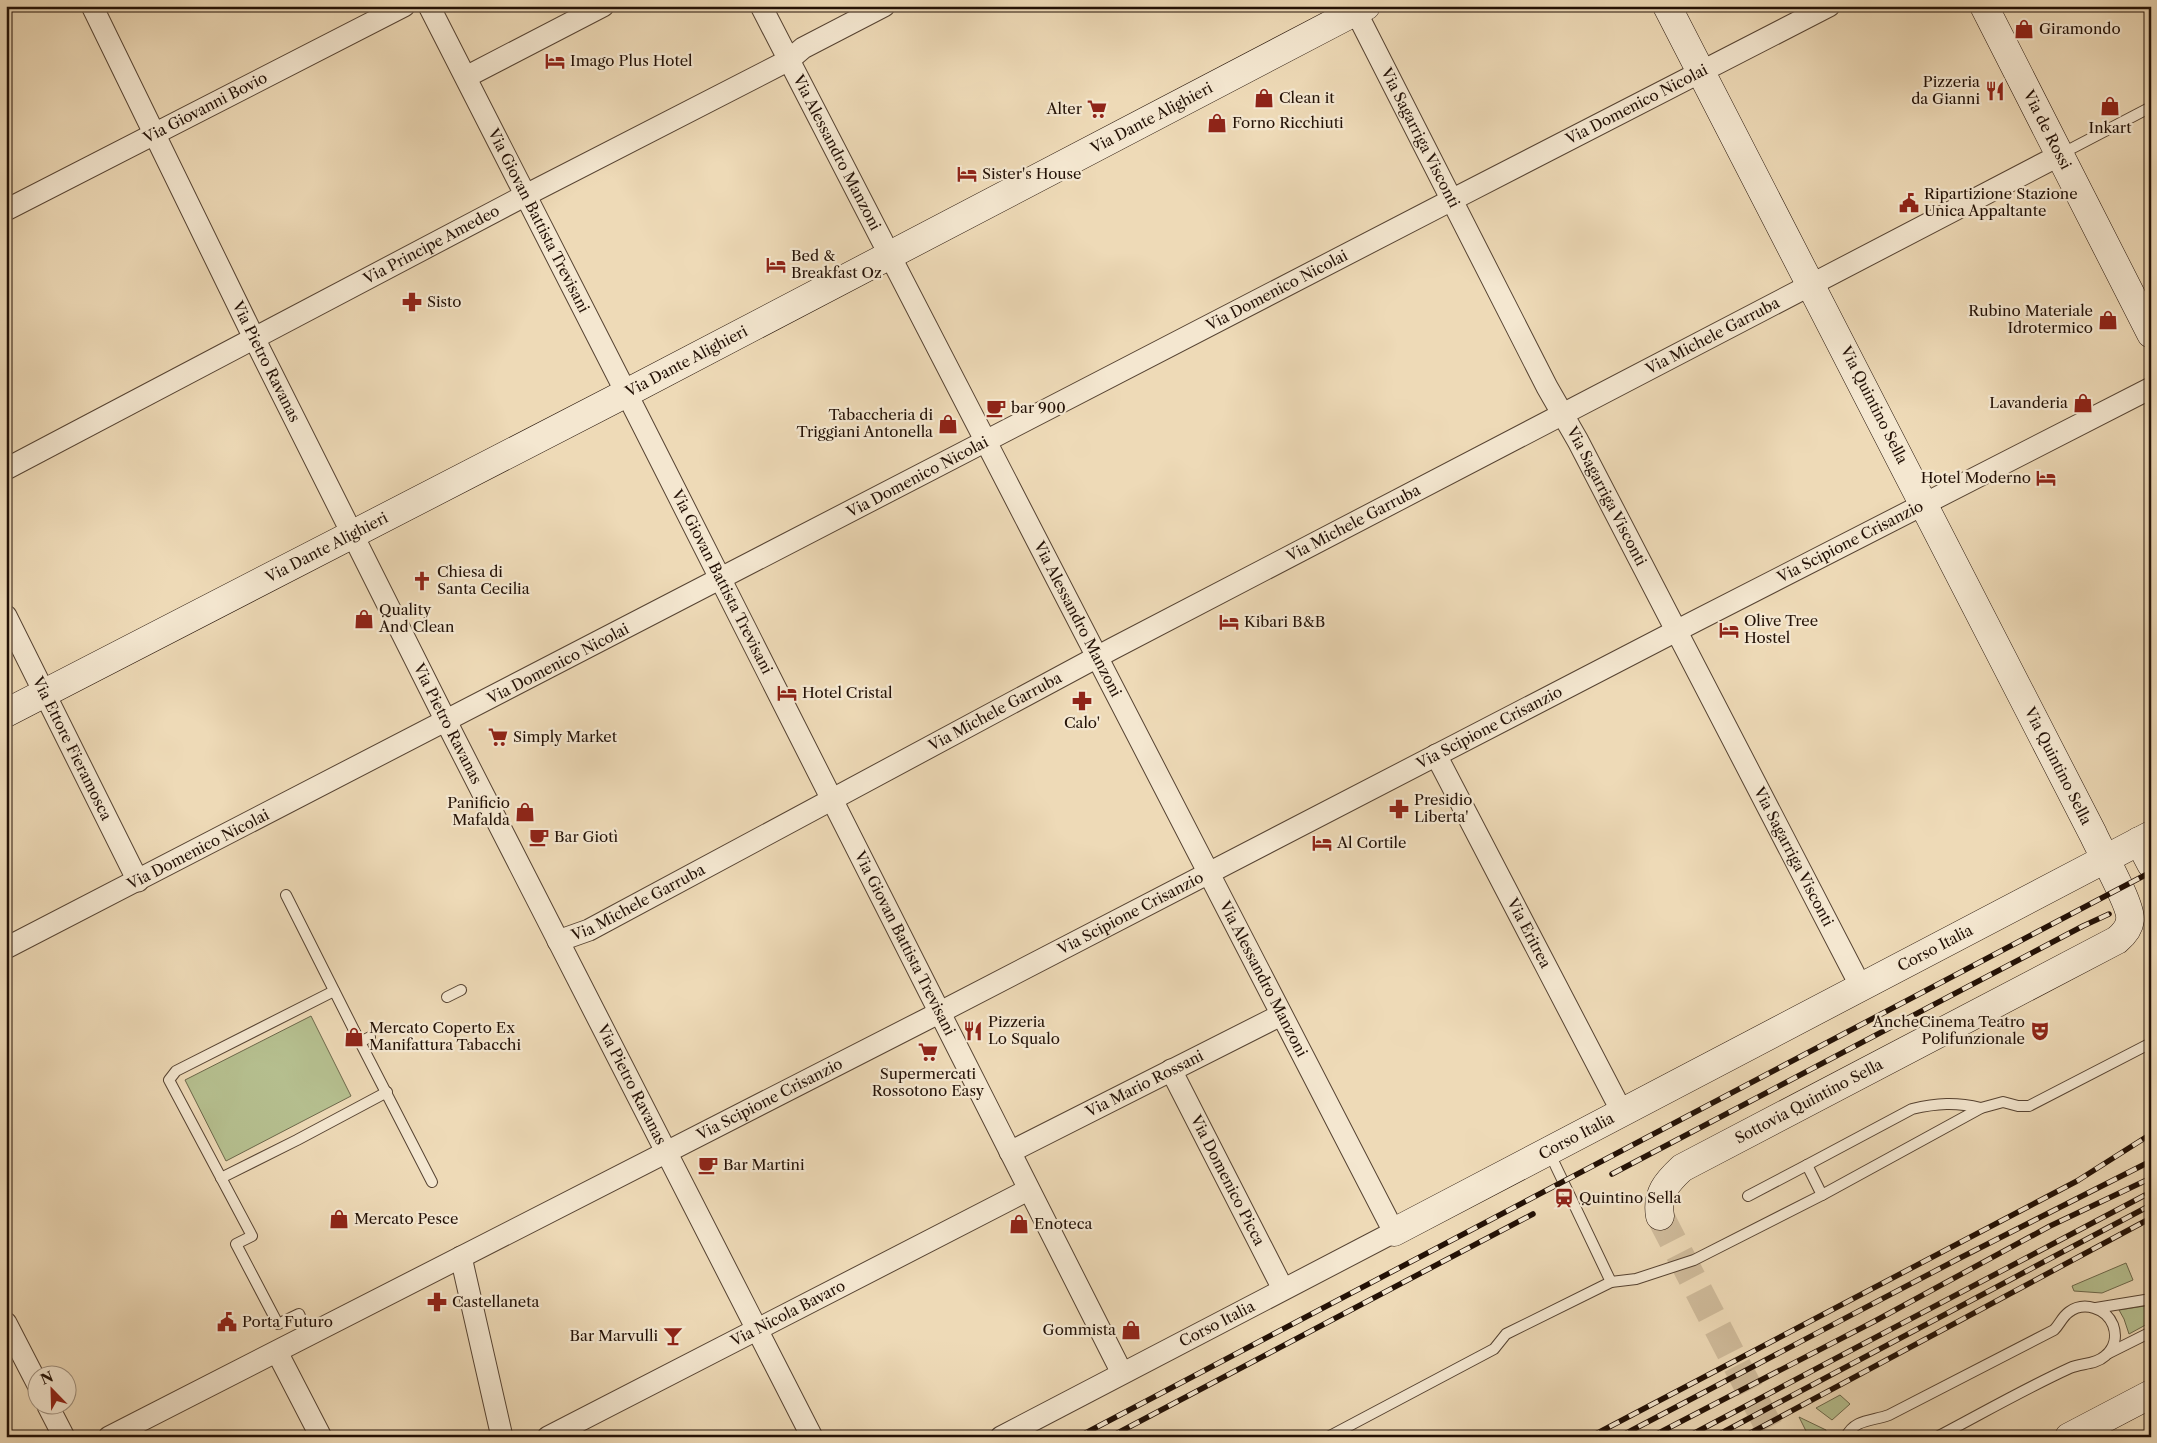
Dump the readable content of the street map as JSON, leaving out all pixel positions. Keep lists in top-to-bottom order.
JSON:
{
  "streets": {
    "street": [
      "Via Domenico Nicolai",
      "Via Giovanni Bovio",
      "Via Dante Alighieri",
      "Via de Rossi",
      "Via Sagarriga Visconti",
      "Via Alessandro Manzoni",
      "Via Giovan Battista Trevisani",
      "Via Principe Amedeo",
      "Via Michele Garruba",
      "Via Pietro Ravanas",
      "Via Quintino Sella",
      "Via Scipione Crisanzio",
      "Via Ettore Fieramosca",
      "Via Eritrea",
      "Corso Italia",
      "Via Mario Rossani",
      "Sottovia Quintino Sella",
      "Via Domenico Picca",
      "Via Nicola Bavaro"
    ]
  },
  "crossings": [
    ["Via Domenico Nicolai", "Via Sagarriga Visconti"],
    ["Via Domenico Nicolai", "Via Alessandro Manzoni"],
    ["Via Domenico Nicolai", "Via Giovan Battista Trevisani"],
    ["Via Domenico Nicolai", "Via Pietro Ravanas"],
    ["Via Domenico Nicolai", "Via Quintino Sella"],
    ["Via Domenico Nicolai", "Via Ettore Fieramosca"],
    ["Via Giovanni Bovio", "Via Pietro Ravanas"],
    ["Via Dante Alighieri", "Via Sagarriga Visconti"],
    ["Via Dante Alighieri", "Via Alessandro Manzoni"],
    ["Via Dante Alighieri", "Via Giovan Battista Trevisani"],
    ["Via Dante Alighieri", "Via Pietro Ravanas"],
    ["Via Dante Alighieri", "Via Ettore Fieramosca"],
    ["Via de Rossi", "Via Michele Garruba"],
    ["Via Sagarriga Visconti", "Via Michele Garruba"],
    ["Via Sagarriga Visconti", "Via Scipione Crisanzio"],
    ["Via Sagarriga Visconti", "Corso Italia"],
    ["Via Alessandro Manzoni", "Via Principe Amedeo"],
    ["Via Alessandro Manzoni", "Via Michele Garruba"],
    ["Via Alessandro Manzoni", "Via Scipione Crisanzio"],
    ["Via Alessandro Manzoni", "Corso Italia"],
    ["Via Alessandro Manzoni", "Via Mario Rossani"],
    ["Via Giovan Battista Trevisani", "Via Principe Amedeo"],
    ["Via Giovan Battista Trevisani", "Via Michele Garruba"],
    ["Via Giovan Battista Trevisani", "Via Scipione Crisanzio"],
    ["Via Giovan Battista Trevisani", "Corso Italia"],
    ["Via Giovan Battista Trevisani", "Via Mario Rossani"],
    ["Via Giovan Battista Trevisani", "Via Nicola Bavaro"],
    ["Via Principe Amedeo", "Via Pietro Ravanas"],
    ["Via Michele Garruba", "Via Pietro Ravanas"],
    ["Via Michele Garruba", "Via Quintino Sella"],
    ["Via Pietro Ravanas", "Via Scipione Crisanzio"],
    ["Via Pietro Ravanas", "Via Nicola Bavaro"],
    ["Via Quintino Sella", "Via Scipione Crisanzio"],
    ["Via Quintino Sella", "Corso Italia"],
    ["Via Scipione Crisanzio", "Via Eritrea"],
    ["Via Eritrea", "Corso Italia"],
    ["Corso Italia", "Via Domenico Picca"],
    ["Via Mario Rossani", "Via Domenico Picca"]
  ],
  "places": {
    "shop": [
      "Giramondo",
      "Clean it",
      "Inkart",
      "Forno Ricchiuti",
      "Rubino Materiale Idrotermico",
      "Lavanderia",
      "Tabaccheria di Triggiani Antonella",
      "Quality And Clean",
      "Panificio Mafalda",
      "Mercato Coperto Ex Manifattura Tabacchi",
      "Mercato Pesce",
      "Enoteca",
      "Gommista"
    ],
    "hotel": [
      "Imago Plus Hotel",
      "Sister's House",
      "Bed & Breakfast Oz",
      "Hotel Moderno",
      "Kibari B&B",
      "Olive Tree Hostel",
      "Hotel Cristal",
      "Al Cortile"
    ],
    "restaurant": ["Pizzeria da Gianni", "Pizzeria Lo Squalo"],
    "supermarket": ["Alter", "Simply Market", "Supermercati Rossotono Easy"],
    "public building": ["Ripartizione Stazione Unica Appaltante", "Porta Futuro"],
    "pharmacy": [
      "Sisto",
      "Calo'",
      "Presidio Liberta'",
      "Castellaneta"
    ],
    "cafe": ["bar 900", "Bar Giotì", "Bar Martini"],
    "church": ["Chiesa di Santa Cecilia"],
    "theatre": ["AncheCinema Teatro Polifunzionale"],
    "station": ["Quintino Sella"],
    "bar": ["Bar Marvulli"]
  },
  "north": "top left"
}
